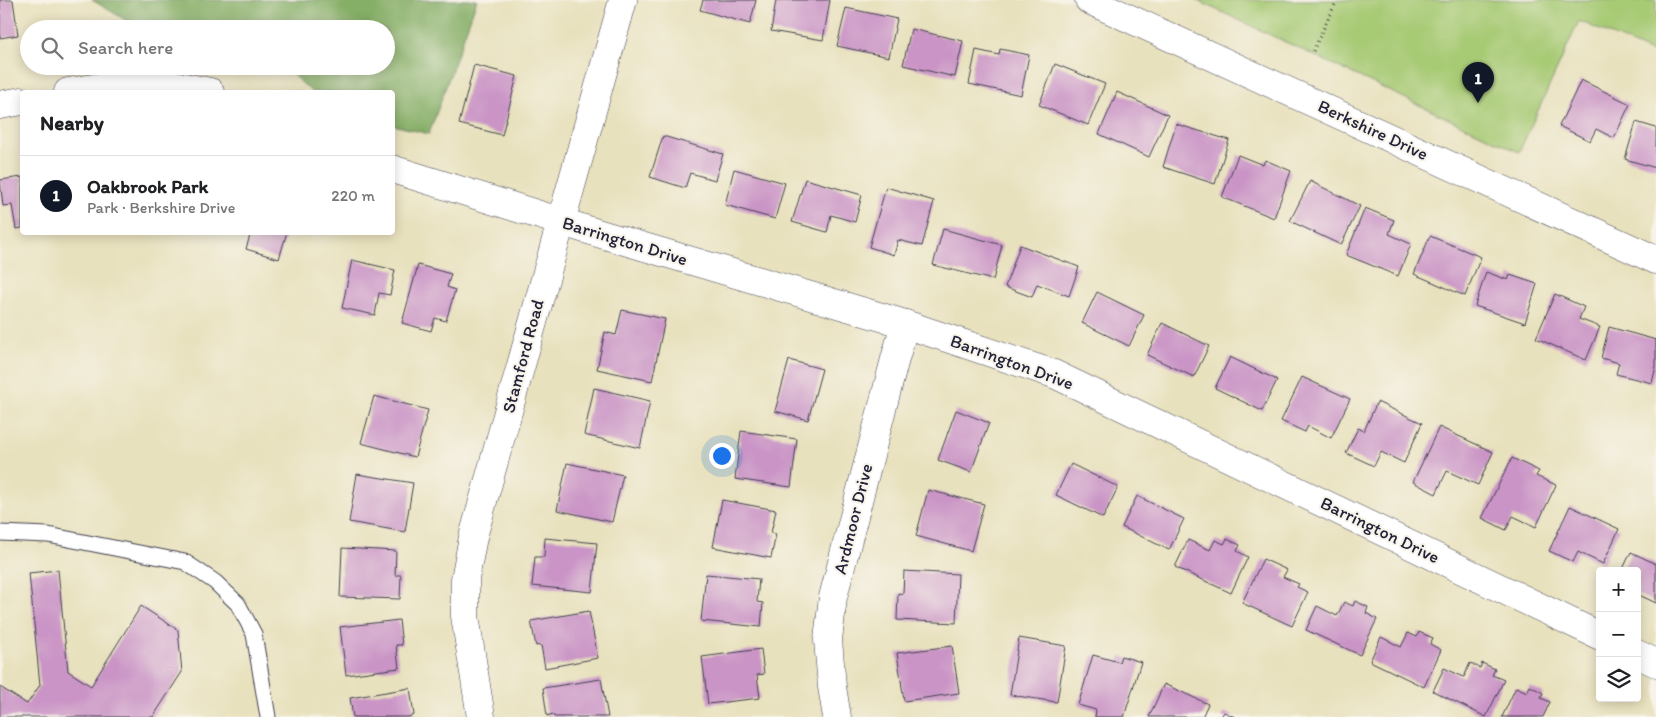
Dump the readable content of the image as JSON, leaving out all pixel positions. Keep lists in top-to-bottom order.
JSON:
{
  "streets": {
    "street": [
      "Berkshire Drive",
      "Barrington Drive",
      "Stamford Road",
      "Ardmoor Drive"
    ]
  },
  "crossings": [
    ["Barrington Drive", "Stamford Road"],
    ["Barrington Drive", "Ardmoor Drive"]
  ],
  "page": {
    "search": "Search here",
    "pins": "1",
    "heading": "Nearby",
    "list": [
      {
        "mark": "1",
        "name": "Oakbrook Park",
        "note": "Park · Berkshire Drive",
        "value": "220 m"
      }
    ],
    "map_buttons": ["+", "−"]
  }
}
